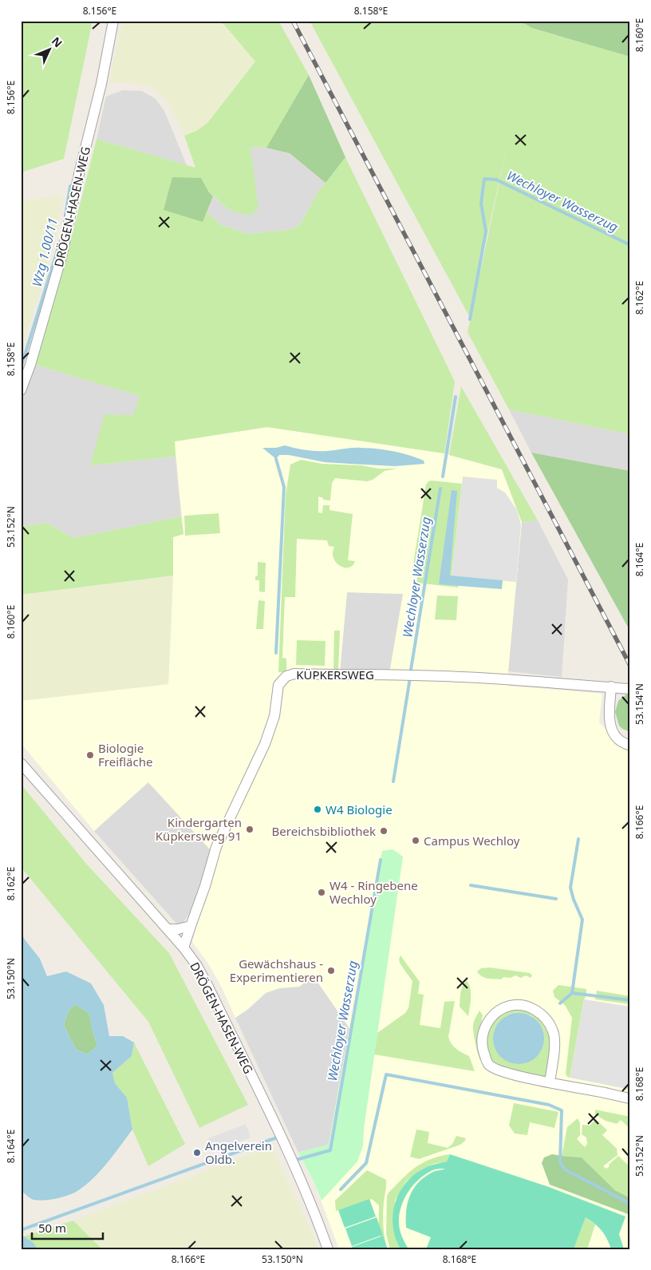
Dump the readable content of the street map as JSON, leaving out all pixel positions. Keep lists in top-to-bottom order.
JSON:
{
  "streets": {
    "street": ["DRÖGEN-HASEN-WEG", "KÜPKERSWEG"]
  },
  "crossings": [
    ["DRÖGEN-HASEN-WEG", "KÜPKERSWEG"]
  ],
  "water": ["Wechloyer Wasserzug", "Wzg 1.00/11"],
  "places": [
    "Biologie Freifläche",
    "W4 Biologie",
    "Kindergarten Küpkersweg 91",
    "Bereichsbibliothek",
    "Campus Wechloy",
    "W4 - Ringebene Wechloy",
    "Gewächshaus - Experimentieren",
    "Angelverein Oldb."
  ],
  "scale_bar": "50 m",
  "north": "top right",
  "coordinates": [
    "8.156°E",
    "8.158°E",
    "8.160°E",
    "8.162°E",
    "53.152°N",
    "8.164°E",
    "53.154°N",
    "8.166°E",
    "53.150°N",
    "8.168°E"
  ]
}
